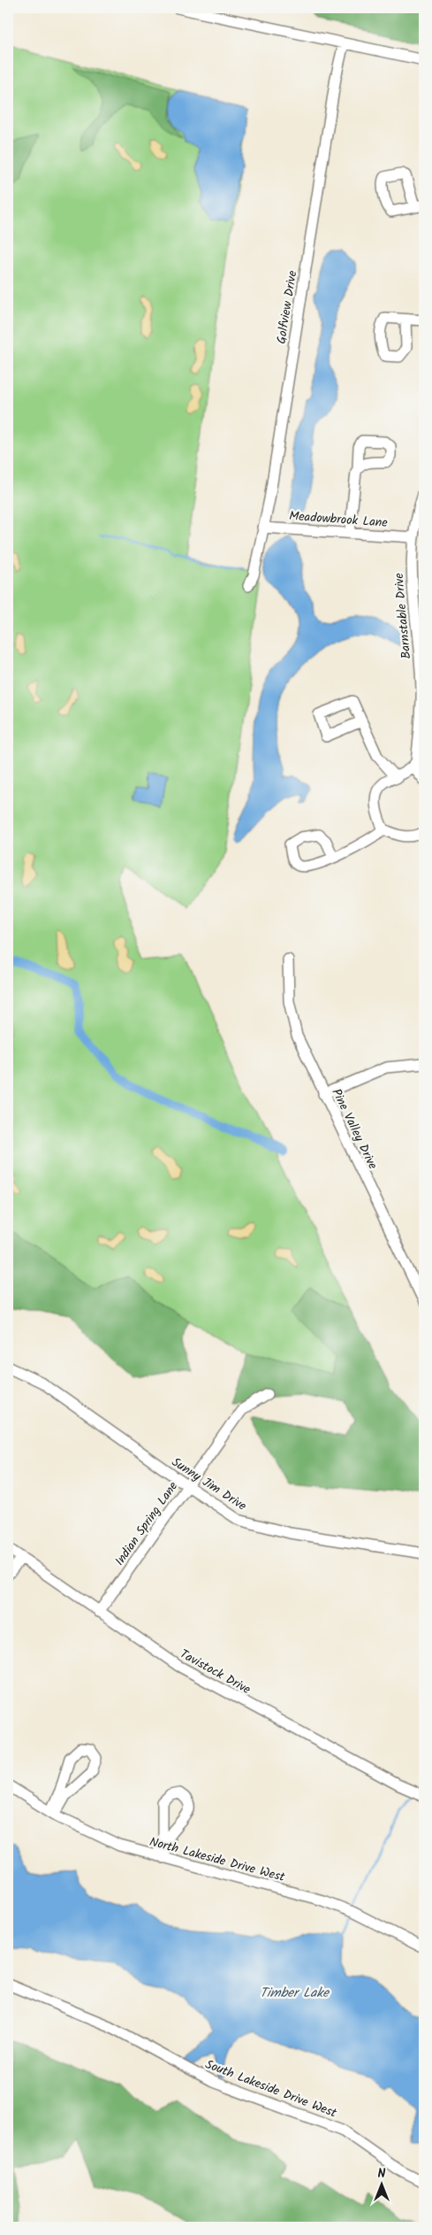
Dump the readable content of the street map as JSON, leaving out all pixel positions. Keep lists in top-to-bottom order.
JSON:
{
  "streets": {
    "street": [
      "Golfview Drive",
      "Meadowbrook Lane",
      "Barnstable Drive",
      "Pine Valley Drive",
      "Sunny Jim Drive",
      "Indian Spring Lane",
      "Tavistock Drive",
      "North Lakeside Drive West",
      "South Lakeside Drive West"
    ]
  },
  "crossings": [
    ["Golfview Drive", "Meadowbrook Lane"],
    ["Meadowbrook Lane", "Barnstable Drive"],
    ["Sunny Jim Drive", "Indian Spring Lane"],
    ["Indian Spring Lane", "Tavistock Drive"]
  ],
  "water": ["Timber Lake"],
  "north": "top"
}
